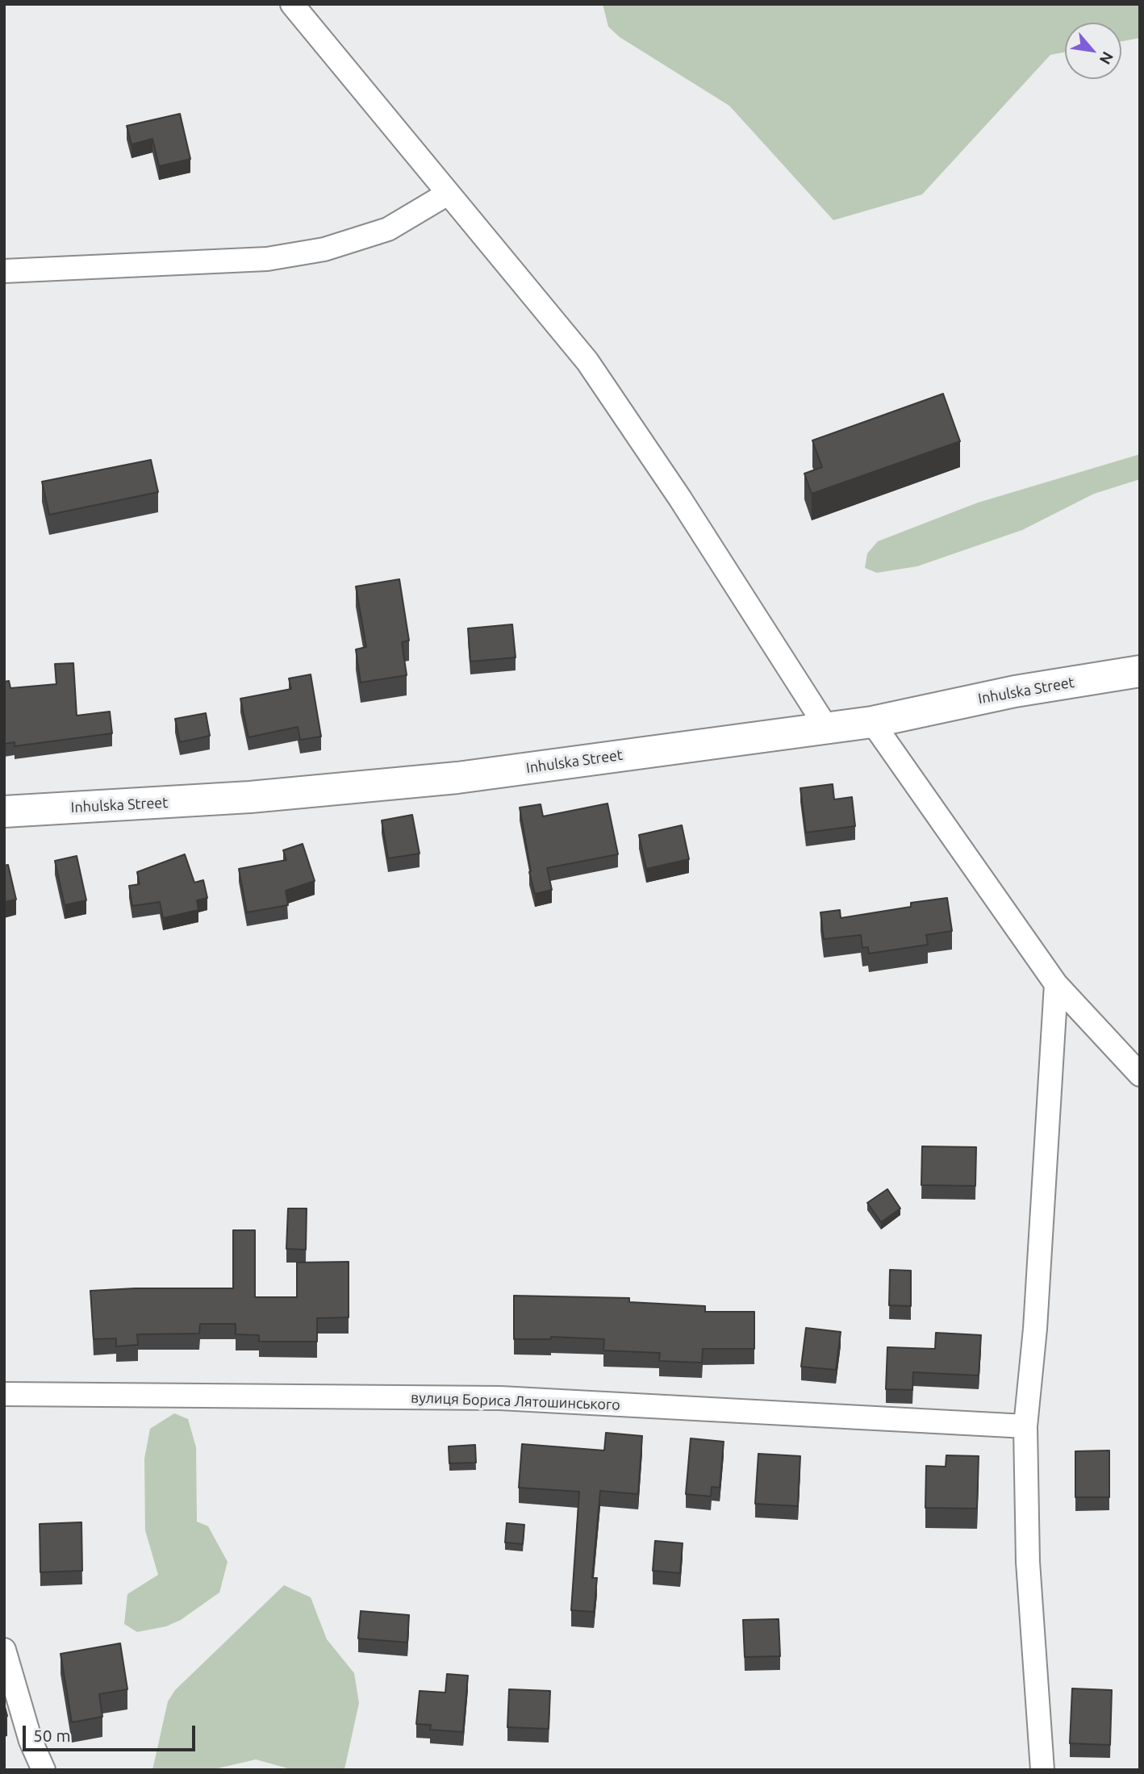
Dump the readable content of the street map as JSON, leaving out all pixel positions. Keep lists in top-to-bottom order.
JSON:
{
  "streets": {
    "street": ["Inhulska Street", "вулиця Бориса Лятошинського"]
  },
  "scale_bar": "50 m",
  "north": "bottom right"
}
